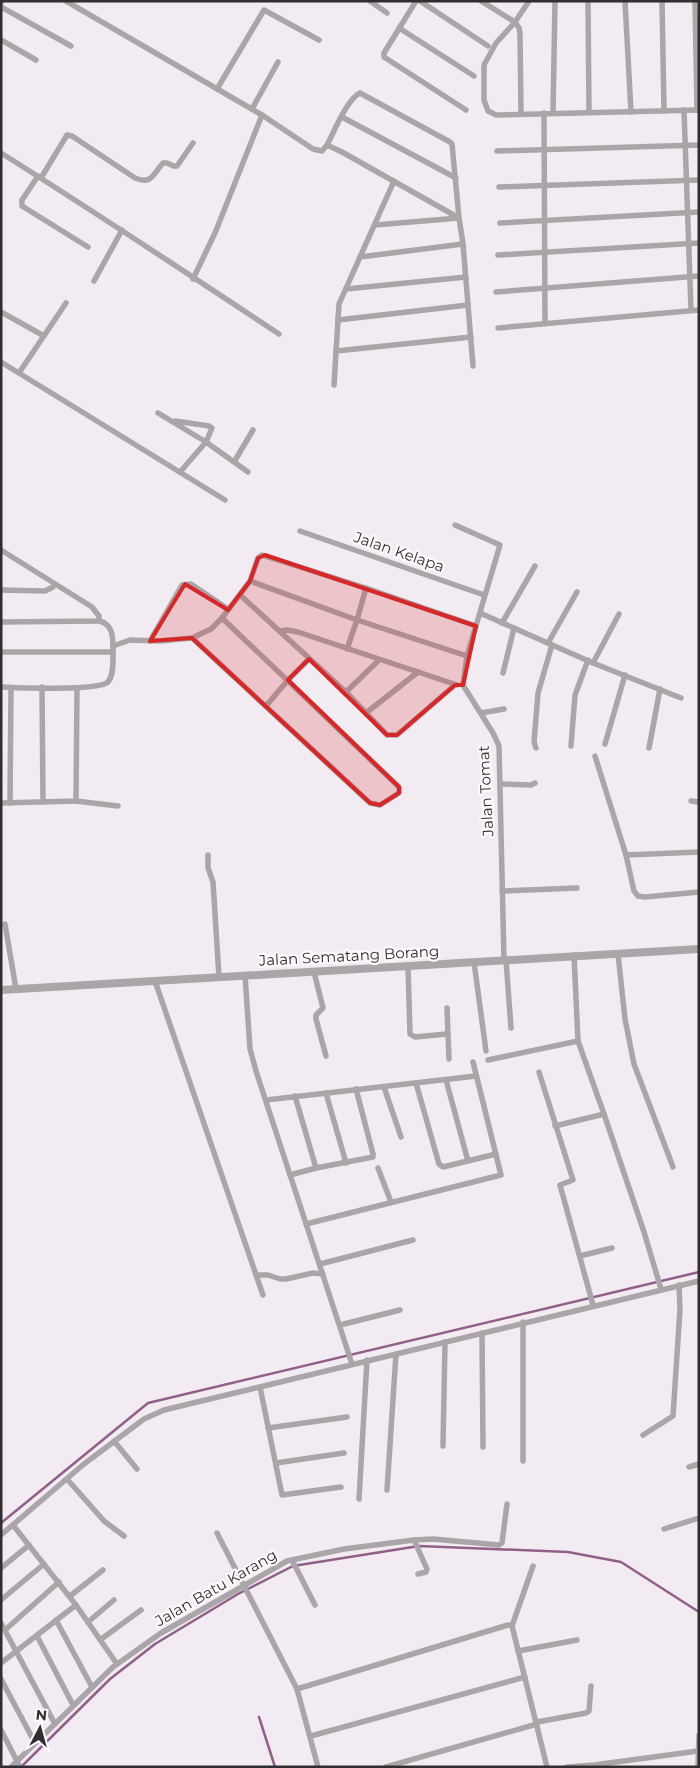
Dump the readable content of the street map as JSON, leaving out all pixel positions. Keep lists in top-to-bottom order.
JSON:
{
  "streets": {
    "street": [
      "Jalan Kelapa",
      "Jalan Tomat",
      "Jalan Sematang Borang",
      "Jalan Batu Karang"
    ]
  },
  "crossings": [
    ["Jalan Tomat", "Jalan Sematang Borang"]
  ],
  "north": "top"
}
